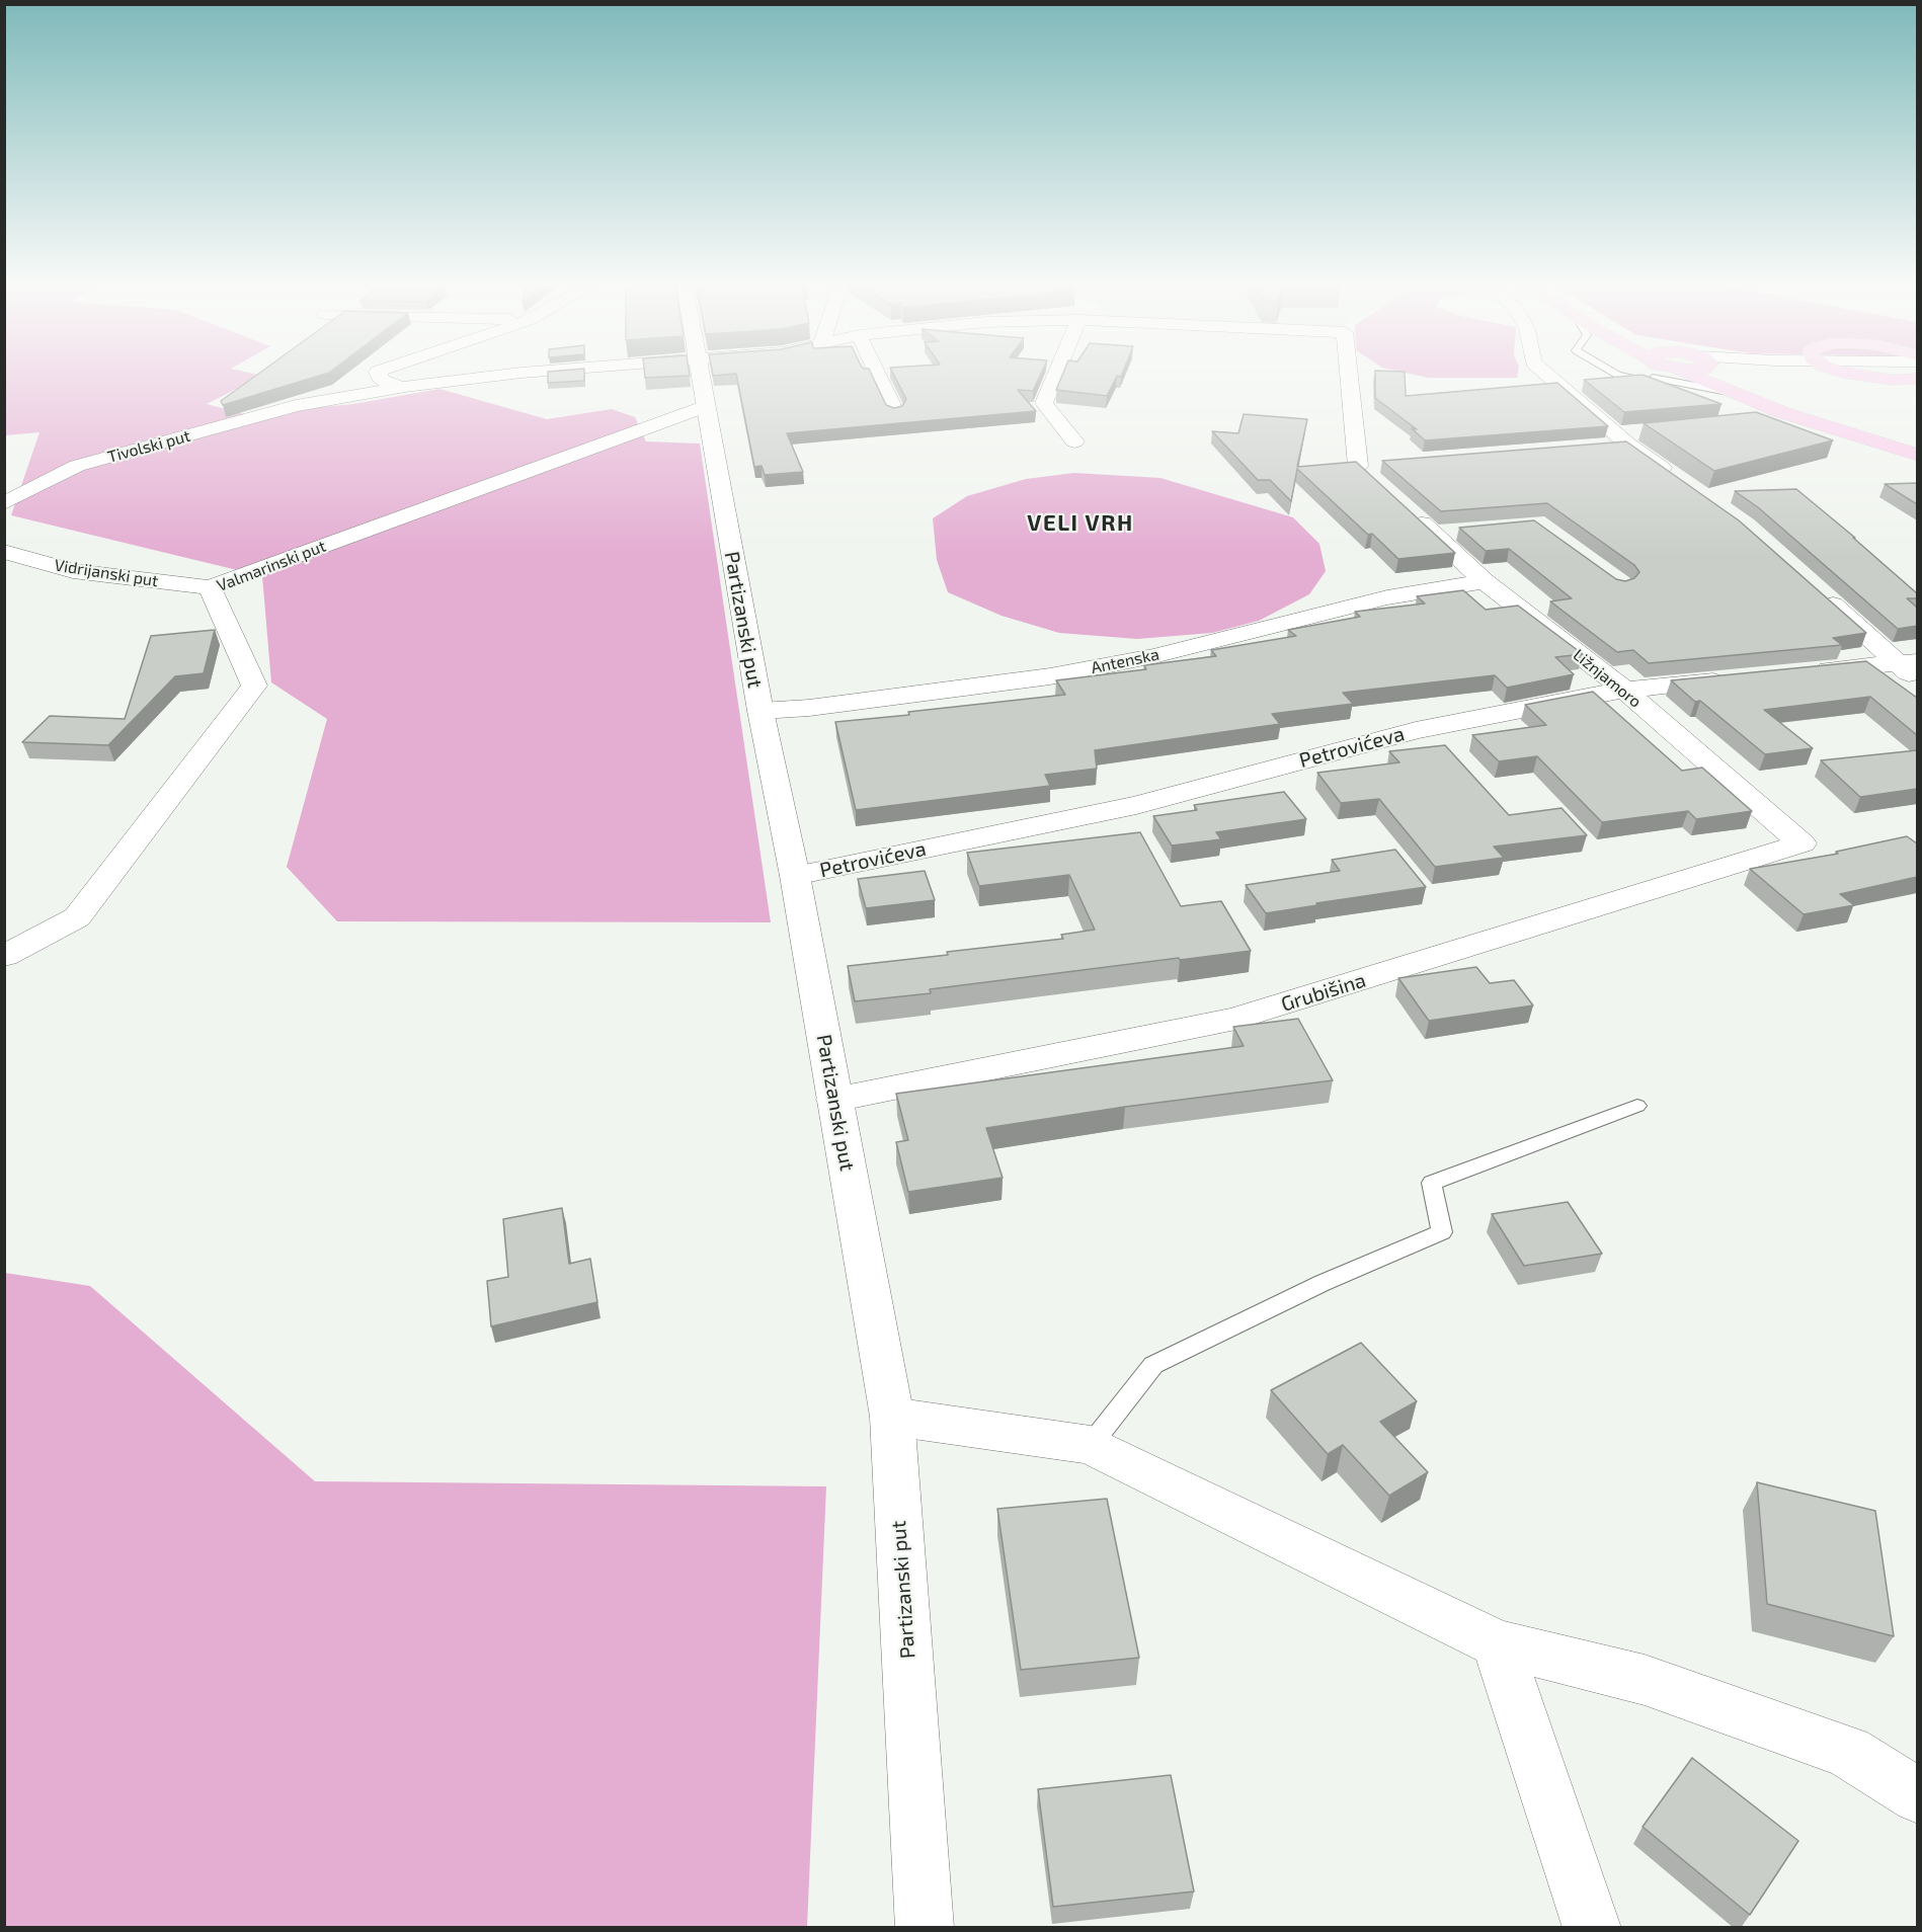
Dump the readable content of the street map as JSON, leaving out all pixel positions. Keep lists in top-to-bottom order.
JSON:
{
  "streets": {
    "street": [
      "Tivolski put",
      "Valmarinski put",
      "Vidrijanski put",
      "Partizanski put",
      "Antenska",
      "Ližnjamoro",
      "Petrovićeva",
      "Grubišina"
    ]
  },
  "crossings": [
    ["Valmarinski put", "Vidrijanski put"],
    ["Valmarinski put", "Partizanski put"],
    ["Partizanski put", "Antenska"],
    ["Partizanski put", "Petrovićeva"],
    ["Partizanski put", "Grubišina"],
    ["Antenska", "Ližnjamoro"],
    ["Ližnjamoro", "Petrovićeva"],
    ["Ližnjamoro", "Grubišina"]
  ],
  "districts": ["VELI VRH"]
}
